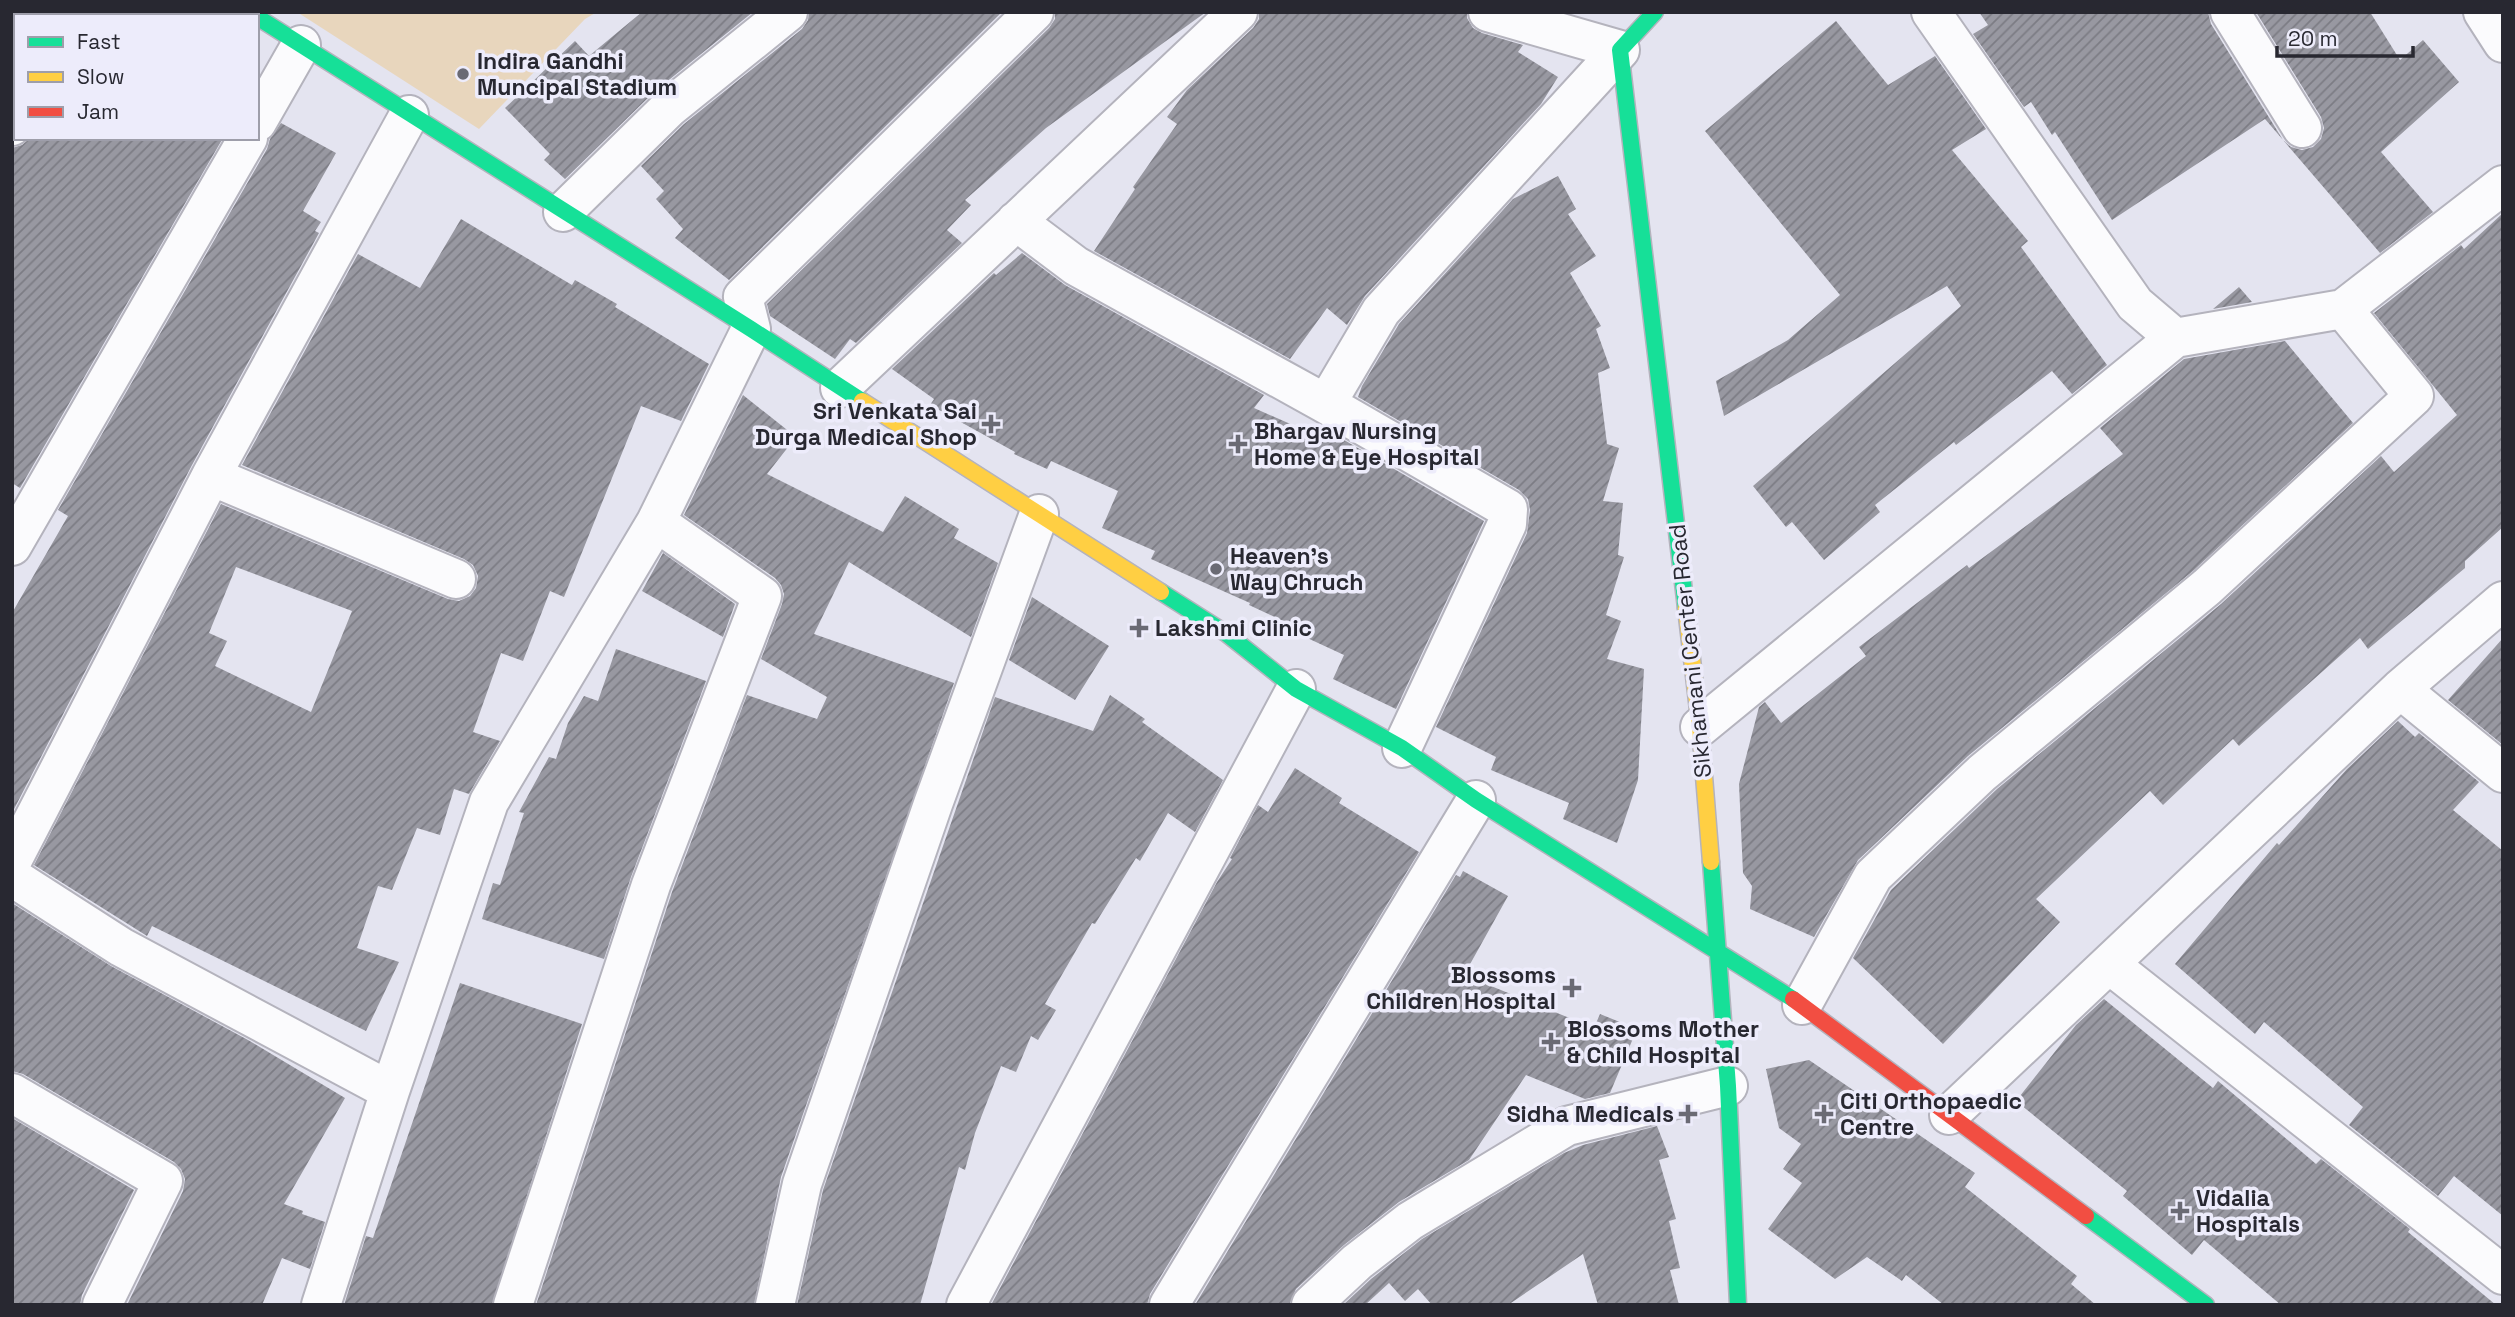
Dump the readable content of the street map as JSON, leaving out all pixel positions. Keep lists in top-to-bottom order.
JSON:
{
  "streets": {
    "street": ["Sikhamani Center Road"]
  },
  "places": {
    "other": ["Indira Gandhi Muncipal Stadium", "Heaven's Way Chruch"],
    "health": [
      "Sri Venkata Sai Durga Medical Shop",
      "Bhargav Nursing Home & Eye Hospital",
      "Lakshmi Clinic",
      "Blossoms Children Hospital",
      "Blossoms Mother & Child Hospital",
      "Sidha Medicals",
      "Citi Orthopaedic Centre",
      "Vidalia Hospitals"
    ]
  },
  "legend": ["Fast", "Slow", "Jam"],
  "scale_bar": "20 m"
}
